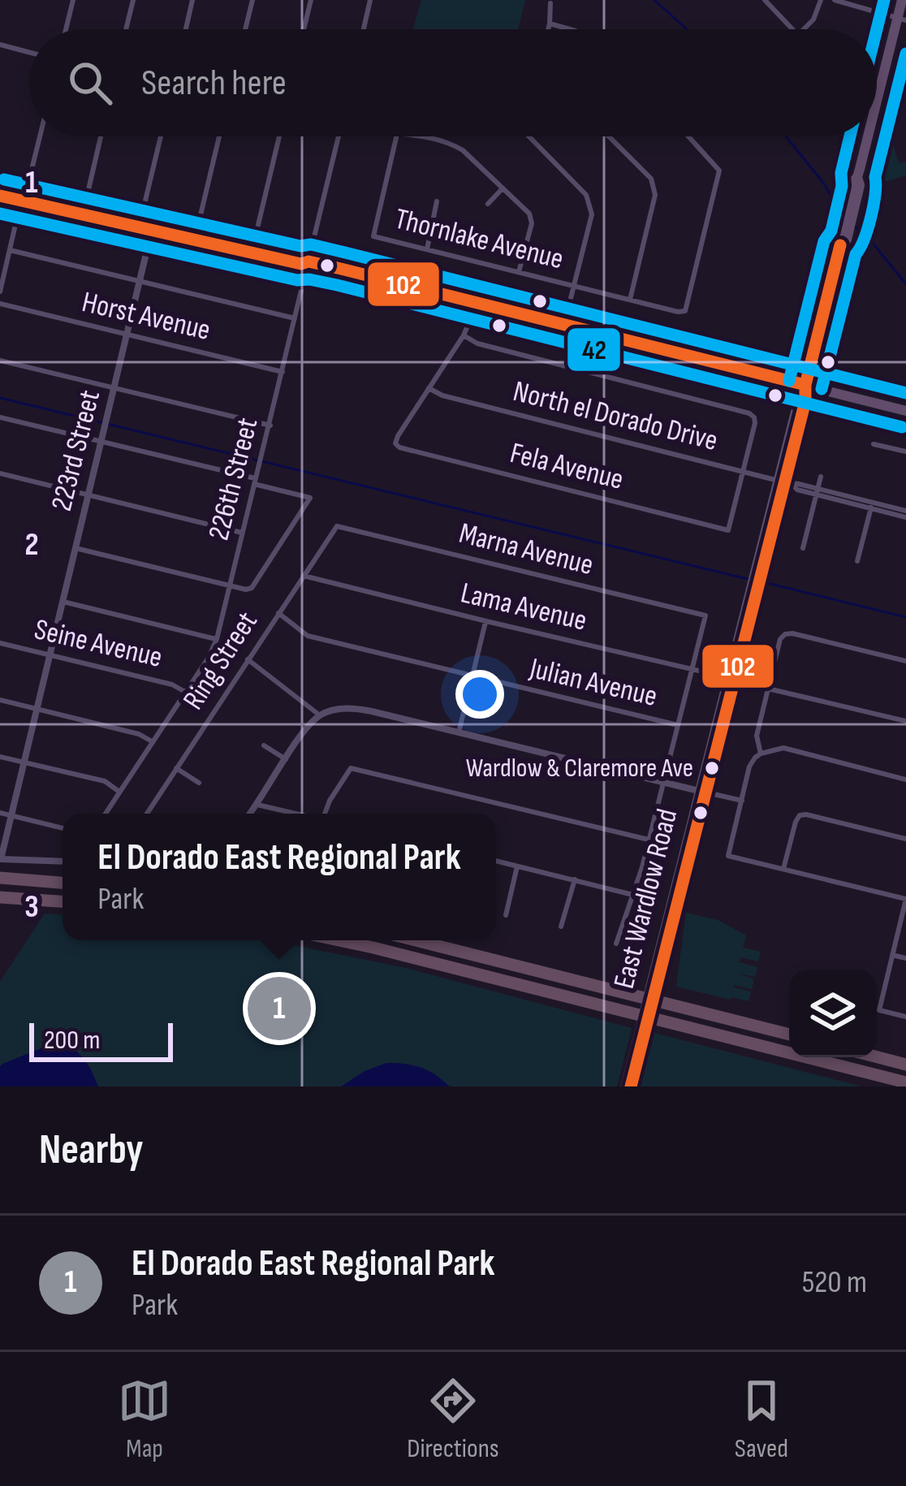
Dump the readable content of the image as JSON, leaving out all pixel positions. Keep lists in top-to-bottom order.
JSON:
{
  "streets": {
    "main road": ["East Wardlow Road"],
    "street": [
      "Thornlake Avenue",
      "Horst Avenue",
      "North el Dorado Drive",
      "223rd Street",
      "Fela Avenue",
      "226th Street",
      "Marna Avenue",
      "Lama Avenue",
      "Seine Avenue",
      "Ring Street",
      "Julian Avenue"
    ]
  },
  "crossings": [
    ["Horst Avenue", "223rd Street"],
    ["Horst Avenue", "226th Street"],
    ["North el Dorado Drive", "Fela Avenue"],
    ["North el Dorado Drive", "East Wardlow Road"],
    ["223rd Street", "Seine Avenue"],
    ["226th Street", "Seine Avenue"],
    ["Marna Avenue", "Lama Avenue"],
    ["Marna Avenue", "Ring Street"],
    ["Lama Avenue", "Ring Street"],
    ["Lama Avenue", "East Wardlow Road"],
    ["Ring Street", "Julian Avenue"]
  ],
  "places": ["Wardlow & Claremore Ave"],
  "lines": ["transit line 42", "transit line 102"],
  "scale_bar": "200 m",
  "page": {
    "search": "Search here",
    "popup": ["El Dorado East Regional Park", "Park"],
    "pins": "1",
    "scale": "200 m",
    "heading": "Nearby",
    "list": [
      {
        "mark": "1",
        "name": "El Dorado East Regional Park",
        "note": "Park",
        "value": "520 m"
      }
    ],
    "nav": ["Map", "Directions", "Saved"]
  },
  "grid": {
    "rows": ["1", "2", "3"]
  }
}
